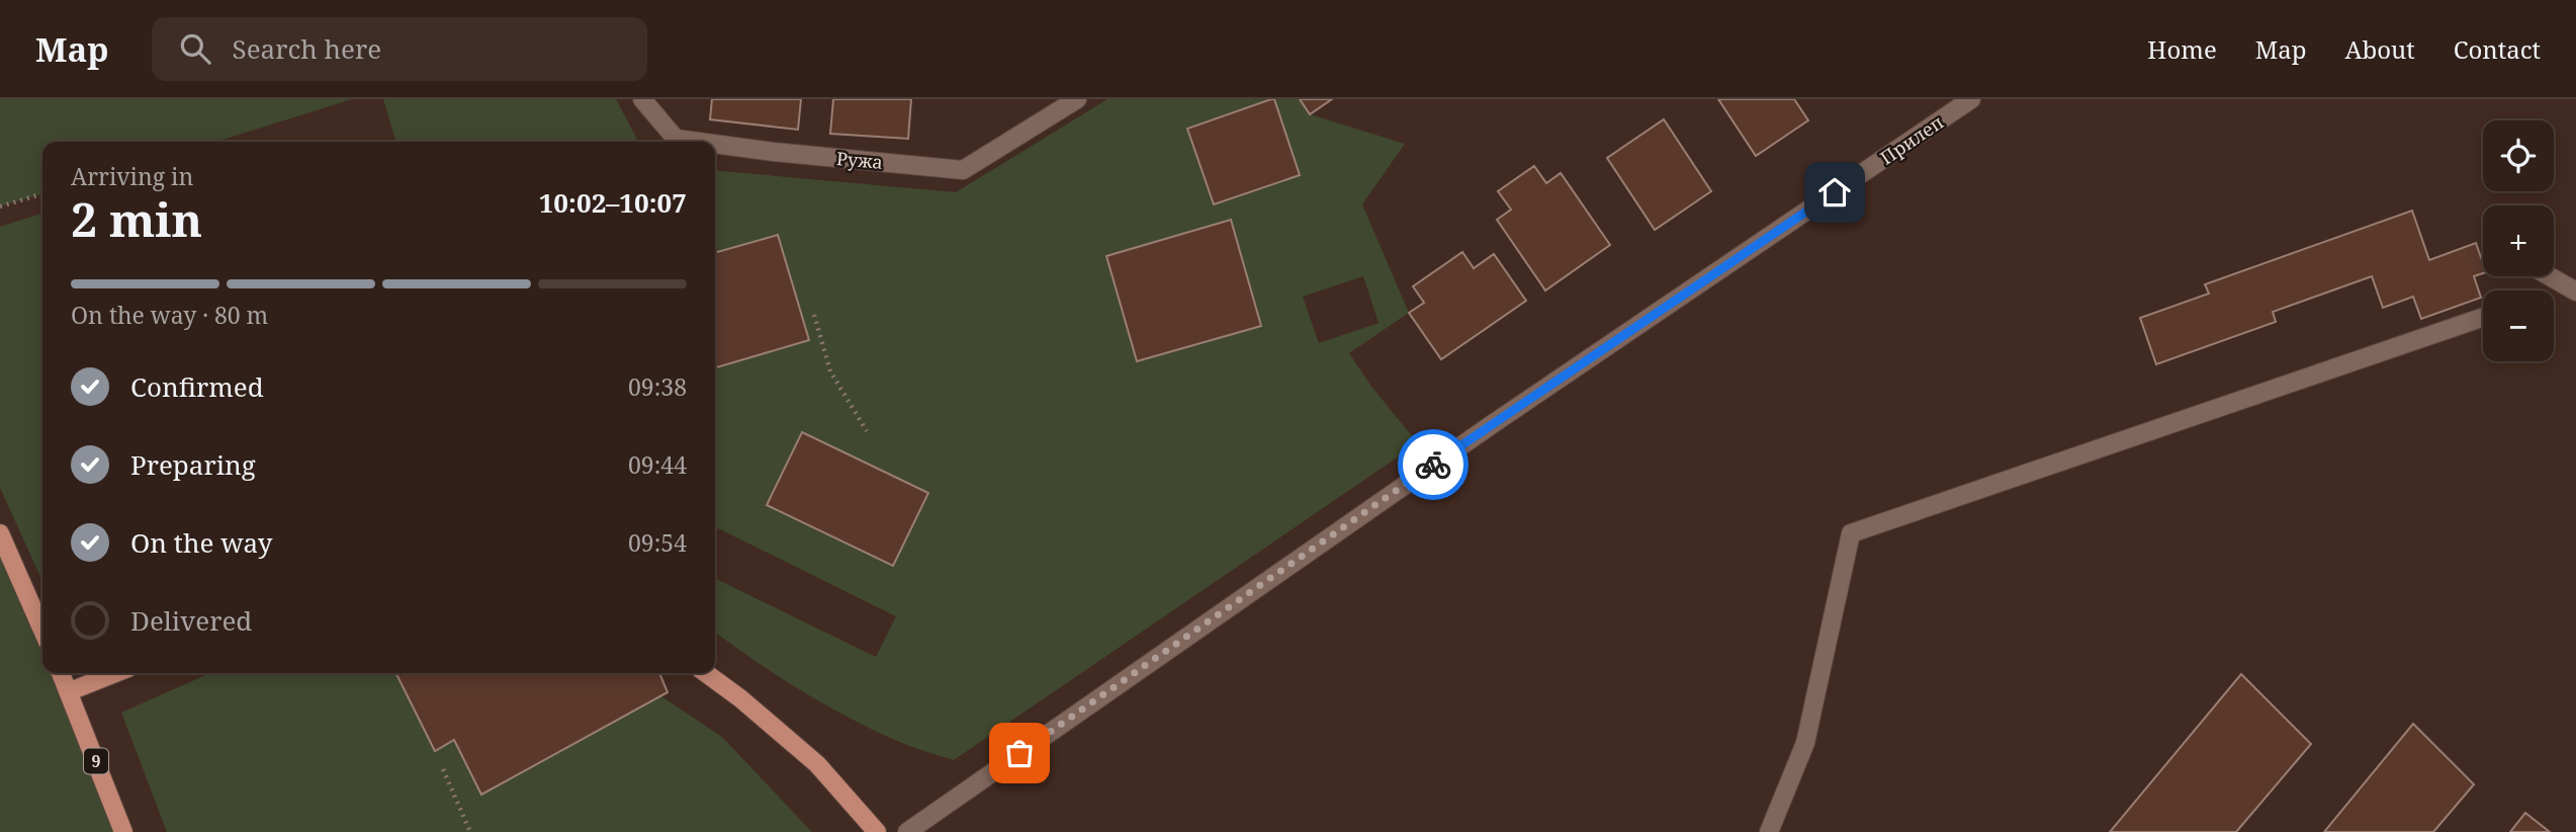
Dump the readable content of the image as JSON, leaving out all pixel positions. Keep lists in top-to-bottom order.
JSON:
{
  "streets": {
    "main road": ["9"],
    "street": ["Прилеп", "Ружа"]
  },
  "page": {
    "header": "Map",
    "search": "Search here",
    "nav": [
      "Home",
      "Map",
      "About",
      "Contact"
    ],
    "map_buttons": ["+", "−"],
    "heading": ["2 min", "Arriving in", "10:02–10:07"],
    "bar": "On the way · 80 m",
    "list": [
      ["Confirmed", "09:38"],
      ["Preparing", "09:44"],
      ["On the way", "09:54"],
      "Delivered"
    ]
  }
}
